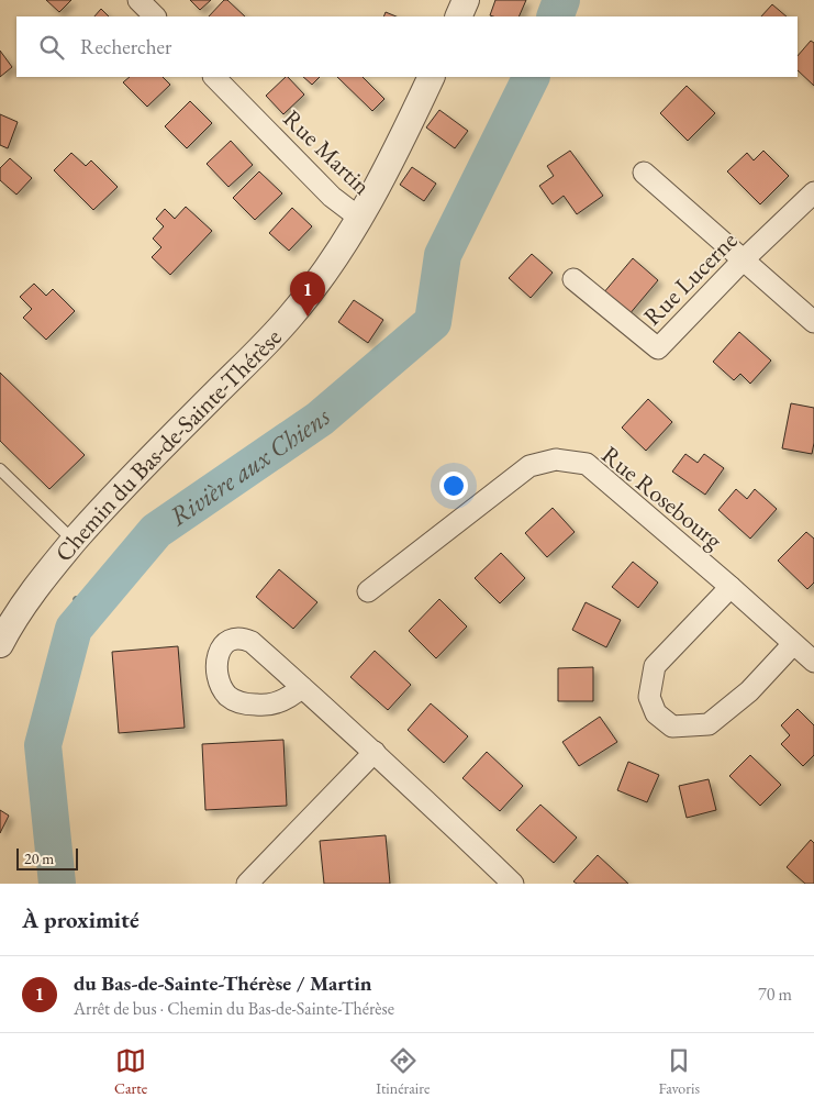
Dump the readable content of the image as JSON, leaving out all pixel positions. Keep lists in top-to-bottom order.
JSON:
{
  "streets": {
    "street": [
      "Rue Martin",
      "Rue Lucerne",
      "Chemin du Bas-de-Sainte-Thérèse",
      "Rue Rosebourg"
    ]
  },
  "crossings": [
    ["Rue Martin", "Chemin du Bas-de-Sainte-Thérèse"]
  ],
  "water": ["Rivière aux Chiens"],
  "scale_bar": "20 m",
  "page": {
    "search": "Rechercher",
    "pins": "1",
    "scale": "20 m",
    "heading": "À proximité",
    "list": [
      {
        "mark": "1",
        "name": "du Bas-de-Sainte-Thérèse / Martin",
        "note": "Arrêt de bus · Chemin du Bas-de-Sainte-Thérèse",
        "value": "70 m"
      }
    ],
    "nav": ["Carte", "Itinéraire", "Favoris"]
  }
}
